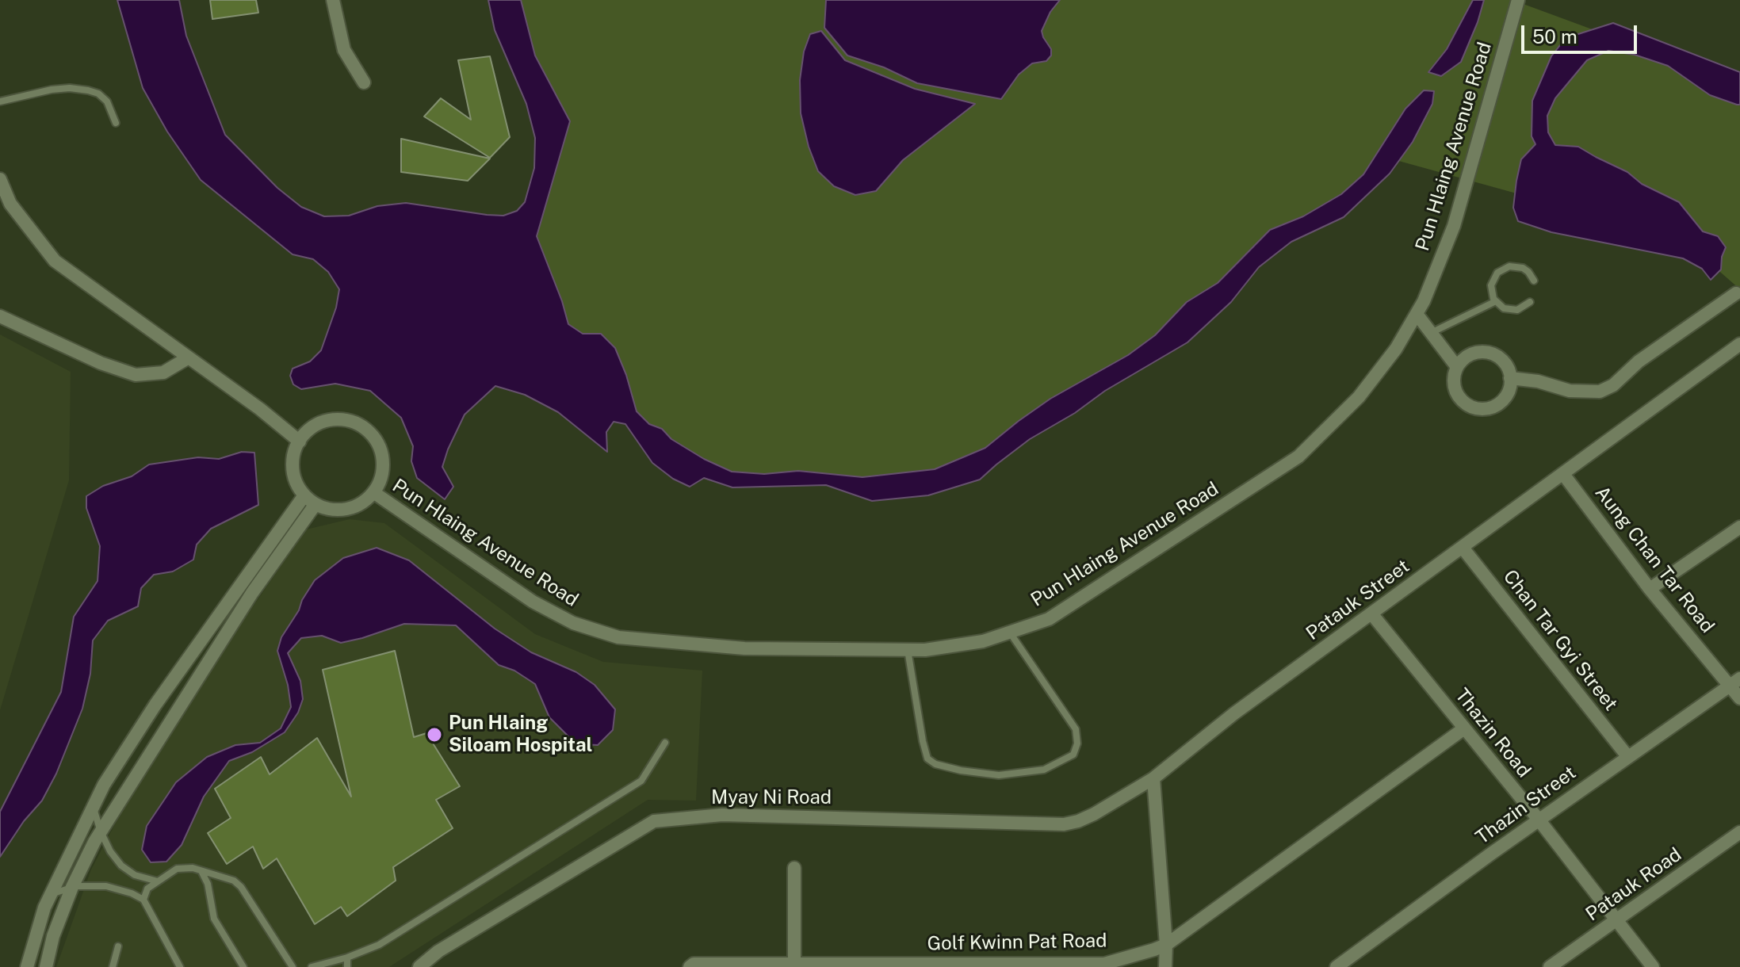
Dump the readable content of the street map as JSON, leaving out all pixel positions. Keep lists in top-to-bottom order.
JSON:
{
  "streets": {
    "street": [
      "Pun Hlaing Avenue Road",
      "Aung Chan Tar Road",
      "Patauk Street",
      "Chan Tar Gyi Street",
      "Thazin Road",
      "Myay Ni Road",
      "Thazin Street",
      "Patauk Road",
      "Golf Kwinn Pat Road"
    ]
  },
  "crossings": [
    ["Aung Chan Tar Road", "Patauk Street"],
    ["Aung Chan Tar Road", "Thazin Street"],
    ["Patauk Street", "Chan Tar Gyi Street"],
    ["Patauk Street", "Thazin Road"],
    ["Patauk Street", "Myay Ni Road"],
    ["Chan Tar Gyi Street", "Thazin Street"],
    ["Thazin Road", "Thazin Street"],
    ["Thazin Road", "Patauk Road"],
    ["Thazin Road", "Golf Kwinn Pat Road"]
  ],
  "places": ["Pun Hlaing Siloam Hospital"],
  "scale_bar": "50 m"
}
